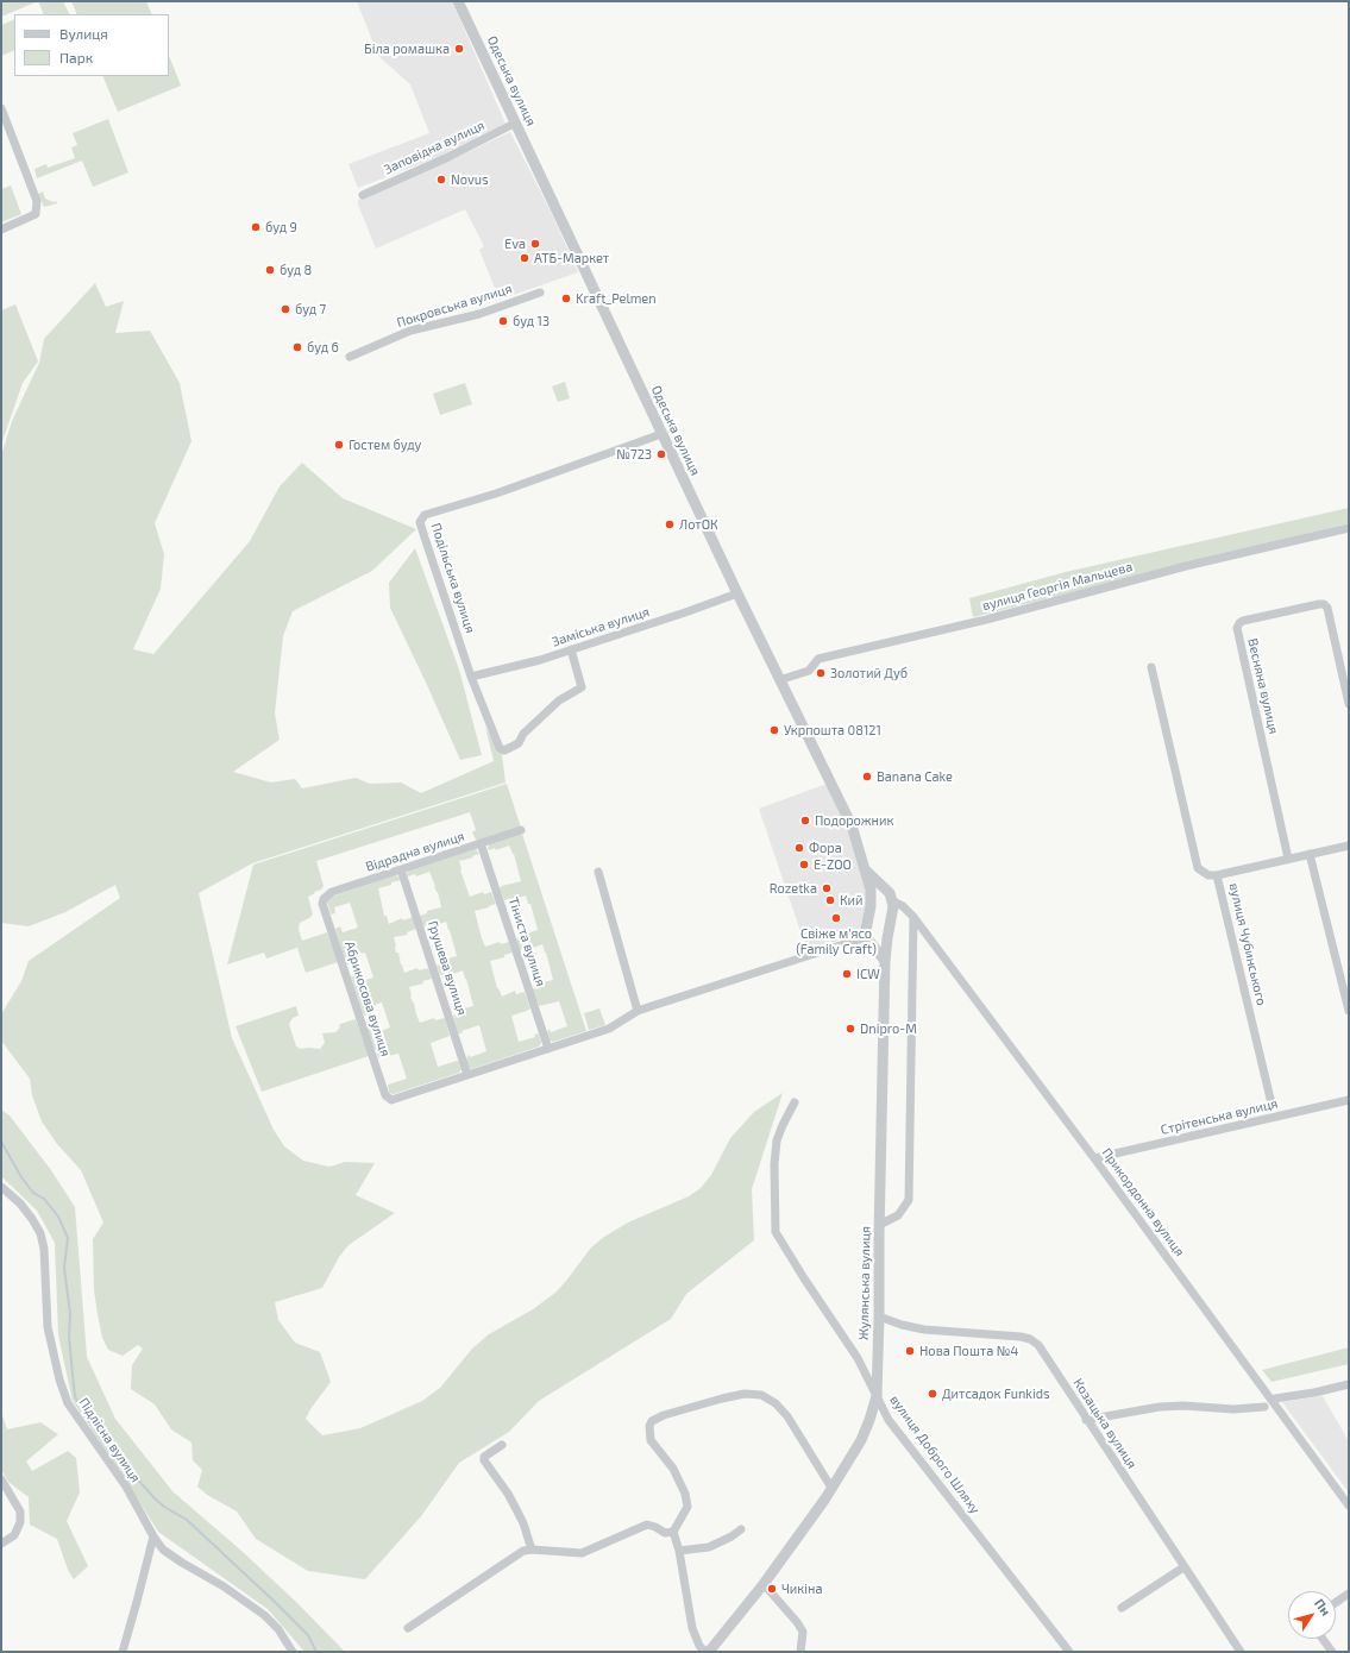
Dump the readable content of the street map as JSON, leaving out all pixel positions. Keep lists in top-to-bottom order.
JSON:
{
  "streets": {
    "street": [
      "Одеська вулиця",
      "Заповідна вулиця",
      "Покровська вулиця",
      "Подільська вулиця",
      "вулиця Георгія Мальцева",
      "Заміська вулиця",
      "Весняна вулиця",
      "Відрадна вулиця",
      "Тіниста вулиця",
      "вулиця Чубинського",
      "Грушева вулиця",
      "Абрикосова вулиця",
      "Стрітенська вулиця",
      "Прикордонна вулиця",
      "Жулянська вулиця",
      "Козацька вулиця",
      "Підлісна вулиця",
      "вулиця Доброго Шляху"
    ]
  },
  "crossings": [
    ["Одеська вулиця", "Заповідна вулиця"],
    ["Одеська вулиця", "Подільська вулиця"],
    ["Одеська вулиця", "вулиця Георгія Мальцева"],
    ["Одеська вулиця", "Заміська вулиця"],
    ["Подільська вулиця", "Заміська вулиця"],
    ["Відрадна вулиця", "Тіниста вулиця"],
    ["Відрадна вулиця", "Грушева вулиця"],
    ["Відрадна вулиця", "Абрикосова вулиця"],
    ["Грушева вулиця", "Абрикосова вулиця"],
    ["Стрітенська вулиця", "Прикордонна вулиця"],
    ["Прикордонна вулиця", "Жулянська вулиця"],
    ["Жулянська вулиця", "Козацька вулиця"],
    ["Жулянська вулиця", "вулиця Доброго Шляху"]
  ],
  "places": [
    "Біла ромашка",
    "Novus",
    "буд 9",
    "Eva",
    "АТБ-Маркет",
    "буд 8",
    "Kraft_Pelmen",
    "буд 7",
    "буд 13",
    "буд 6",
    "Гостем буду",
    "№723",
    "ЛотОК",
    "Золотий Дуб",
    "Укрпошта 08121",
    "Banana Cake",
    "Подорожник",
    "Фора",
    "E-ZOO",
    "Rozetka",
    "Кий",
    "Свіже м'ясо (Family Craft)",
    "ICW",
    "Dnipro-M",
    "Нова Пошта №4",
    "Дитсадок Funkids",
    "Чикіна"
  ],
  "legend": ["Вулиця", "Парк"],
  "north": "top right"
}
